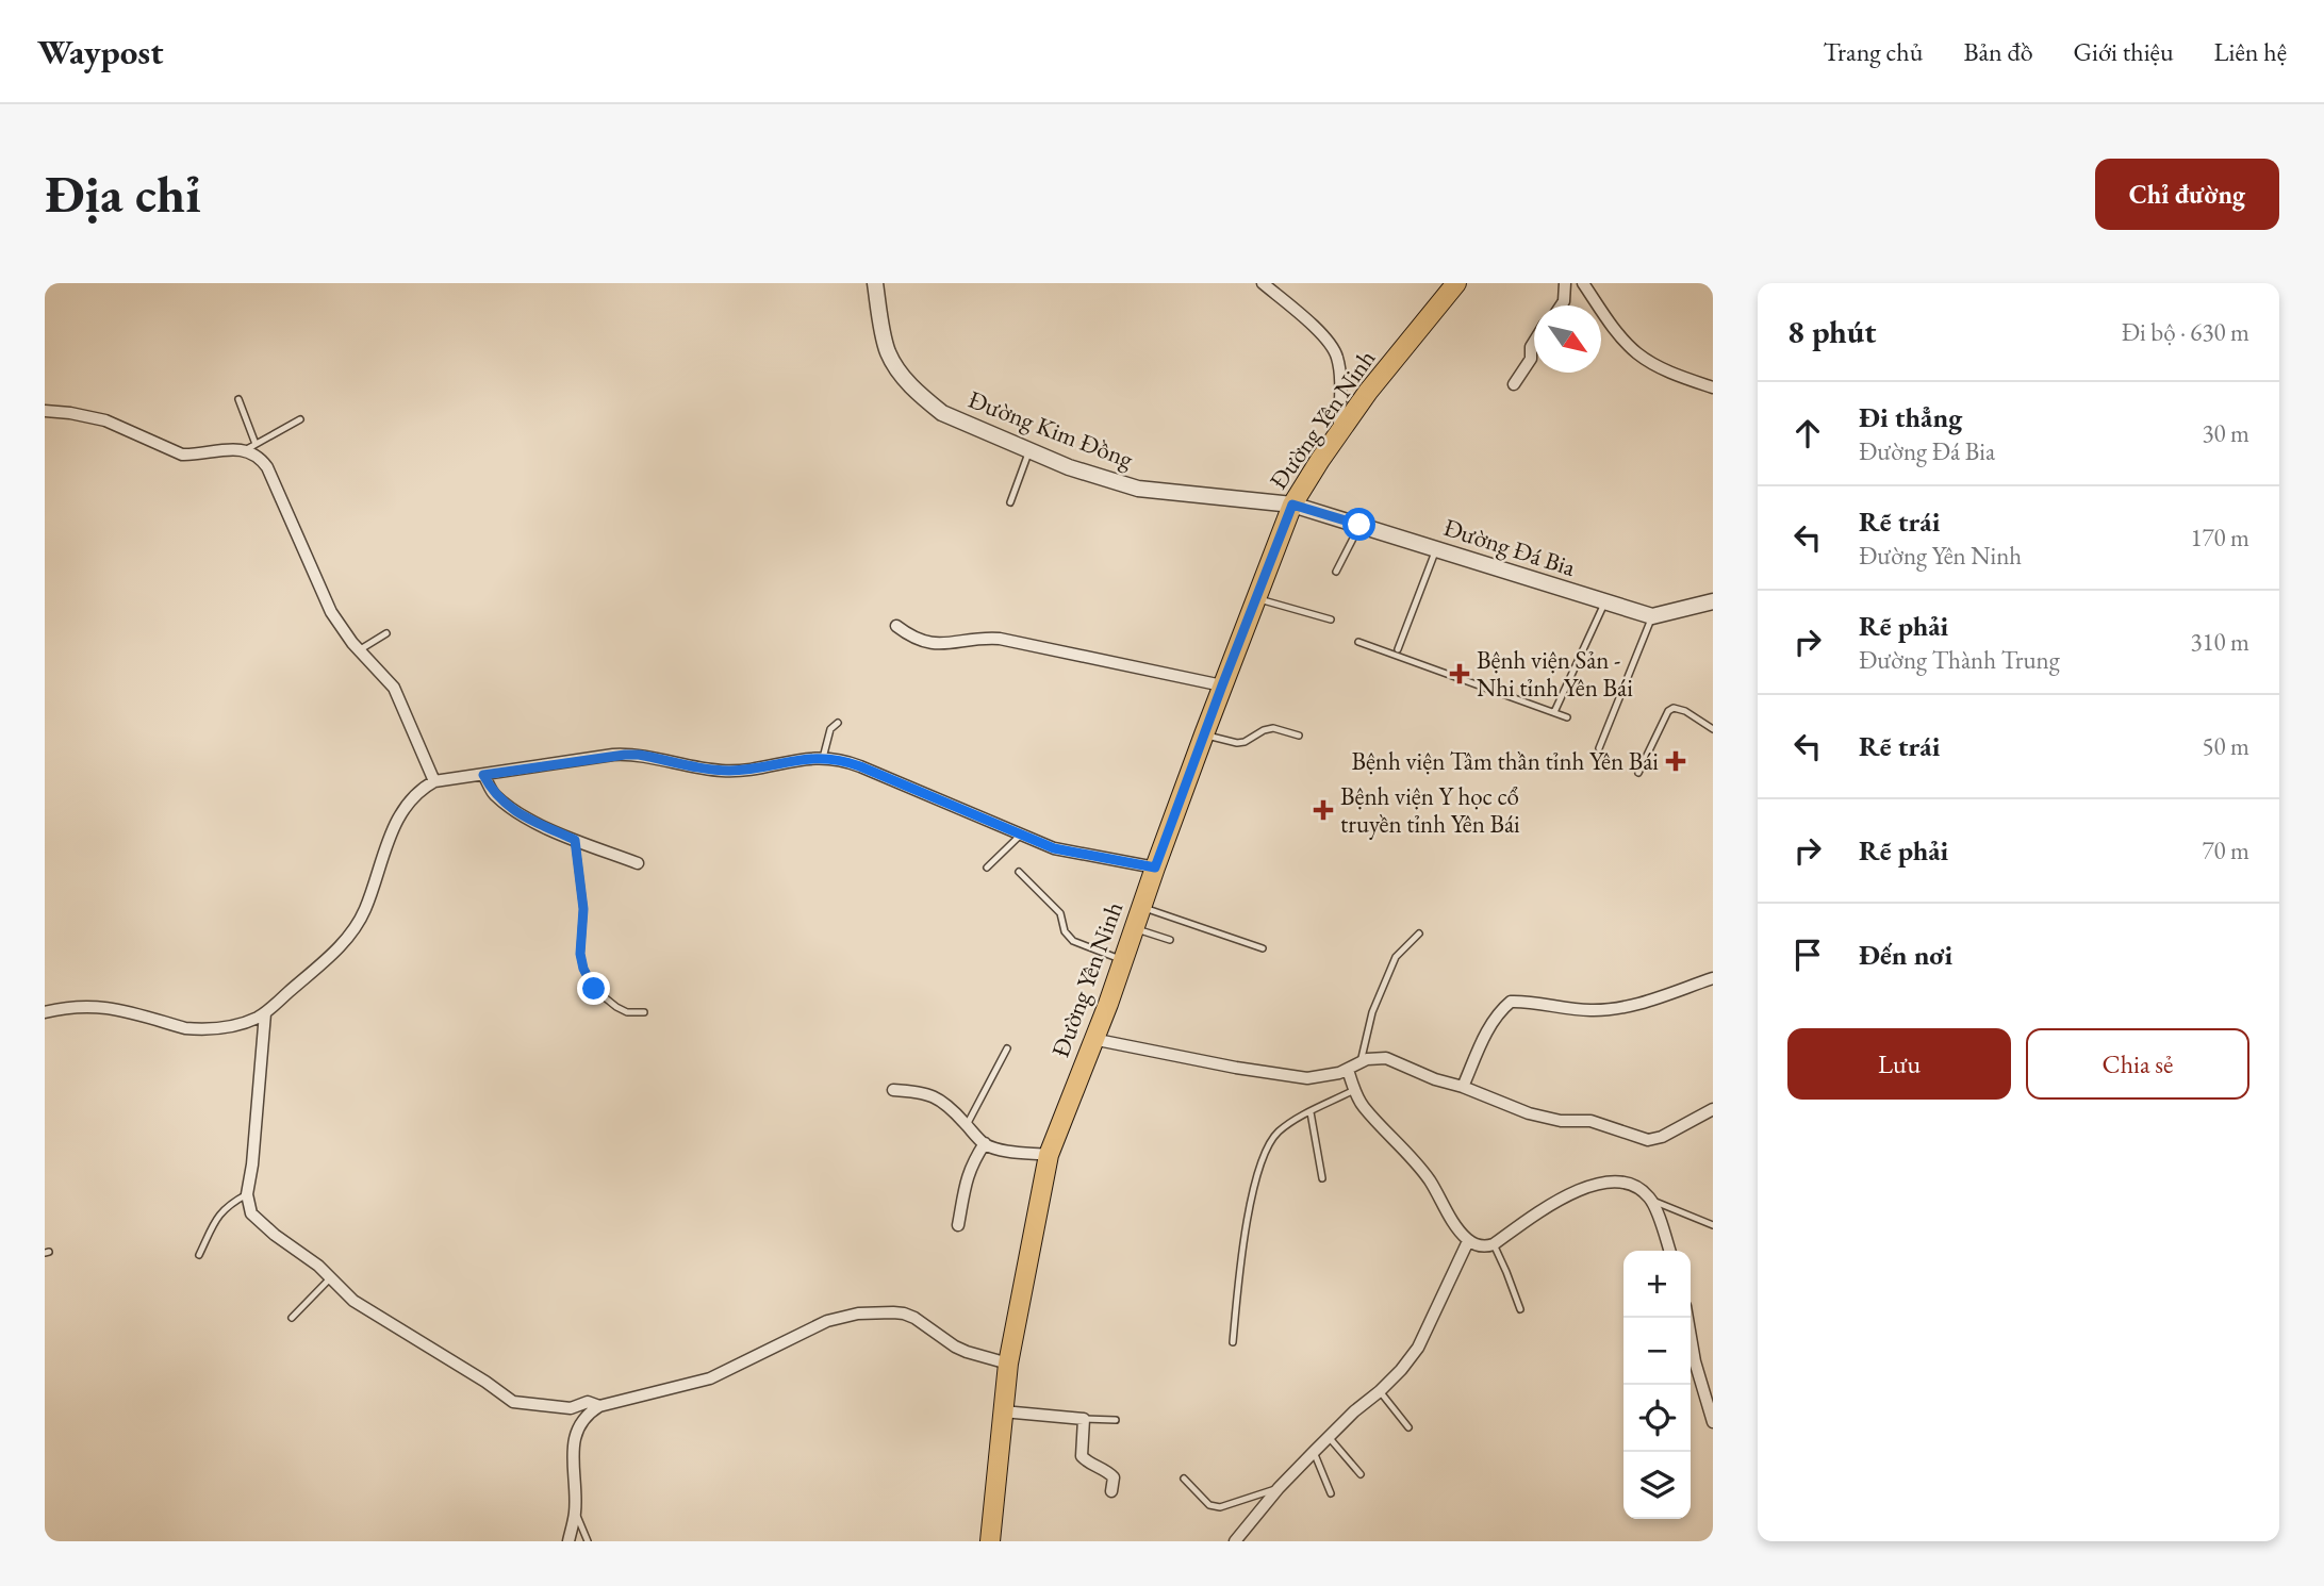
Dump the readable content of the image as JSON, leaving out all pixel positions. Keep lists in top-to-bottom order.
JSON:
{
  "streets": {
    "main road": ["Đường Yên Ninh"],
    "street": ["Đường Kim Đồng", "Đường Đá Bia"]
  },
  "crossings": [
    ["Đường Yên Ninh", "Đường Kim Đồng"],
    ["Đường Yên Ninh", "Đường Đá Bia"],
    ["Đường Kim Đồng", "Đường Đá Bia"]
  ],
  "places": {
    "health": ["Bệnh viện Sản - Nhi tỉnh Yên Bái", "Bệnh viện Tâm thần tỉnh Yên Bái", "Bệnh viện Y học cổ truyền tỉnh Yên Bái"]
  },
  "north": "bottom right",
  "page": {
    "header": "Waypost",
    "nav": [
      "Trang chủ",
      "Bản đồ",
      "Giới thiệu",
      "Liên hệ"
    ],
    "buttons": [
      "Chỉ đường",
      ["Lưu", "Chia sẻ"]
    ],
    "title": "Địa chỉ",
    "heading": ["8 phút", "Đi bộ · 630 m"],
    "list": [
      ["Đi thẳng", "Đường Đá Bia", "30 m"],
      ["Rẽ trái", "Đường Yên Ninh", "170 m"],
      ["Rẽ phải", "Đường Thành Trung", "310 m"],
      ["Rẽ trái", "50 m"],
      ["Rẽ phải", "70 m"],
      "Đến nơi"
    ],
    "map_buttons": ["+", "−"]
  }
}
